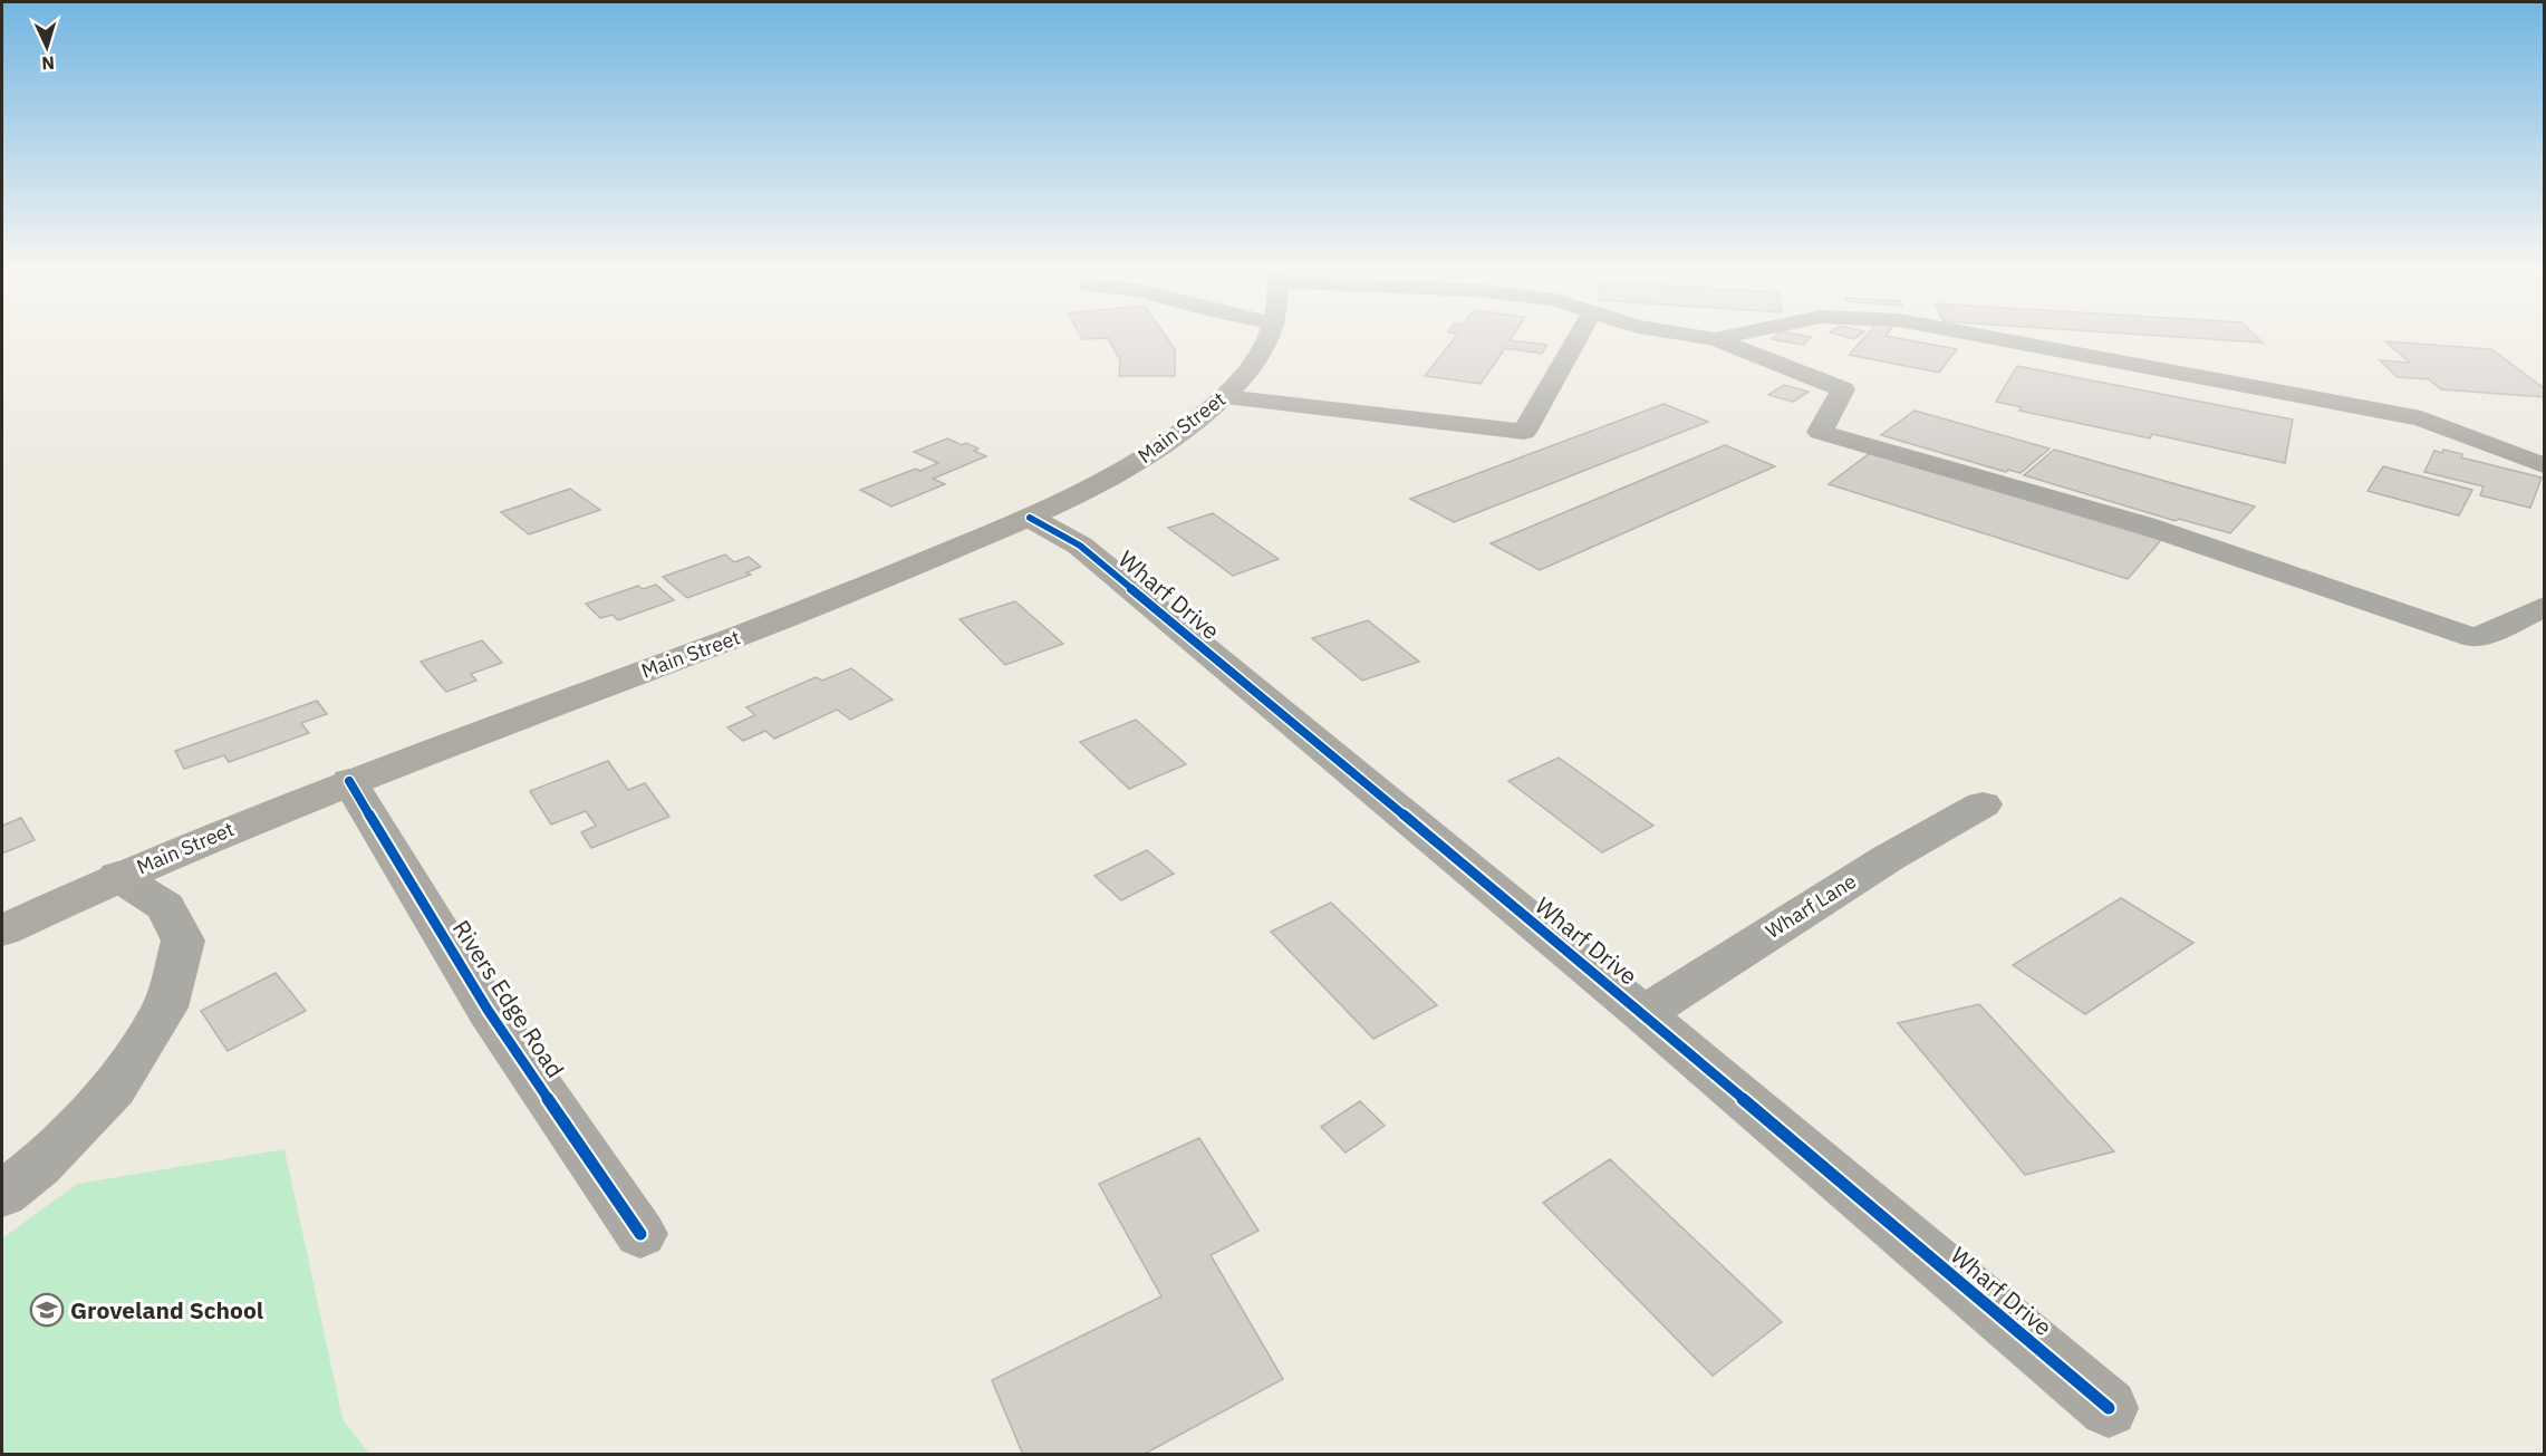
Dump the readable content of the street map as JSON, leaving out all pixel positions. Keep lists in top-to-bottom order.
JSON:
{
  "streets": {
    "main road": ["Main Street"],
    "street": ["Wharf Drive", "Wharf Lane", "Rivers Edge Road"]
  },
  "crossings": [
    ["Main Street", "Wharf Drive"],
    ["Main Street", "Rivers Edge Road"],
    ["Wharf Drive", "Wharf Lane"]
  ],
  "places": {
    "school or university": ["Groveland School"]
  },
  "north": "bottom"
}
